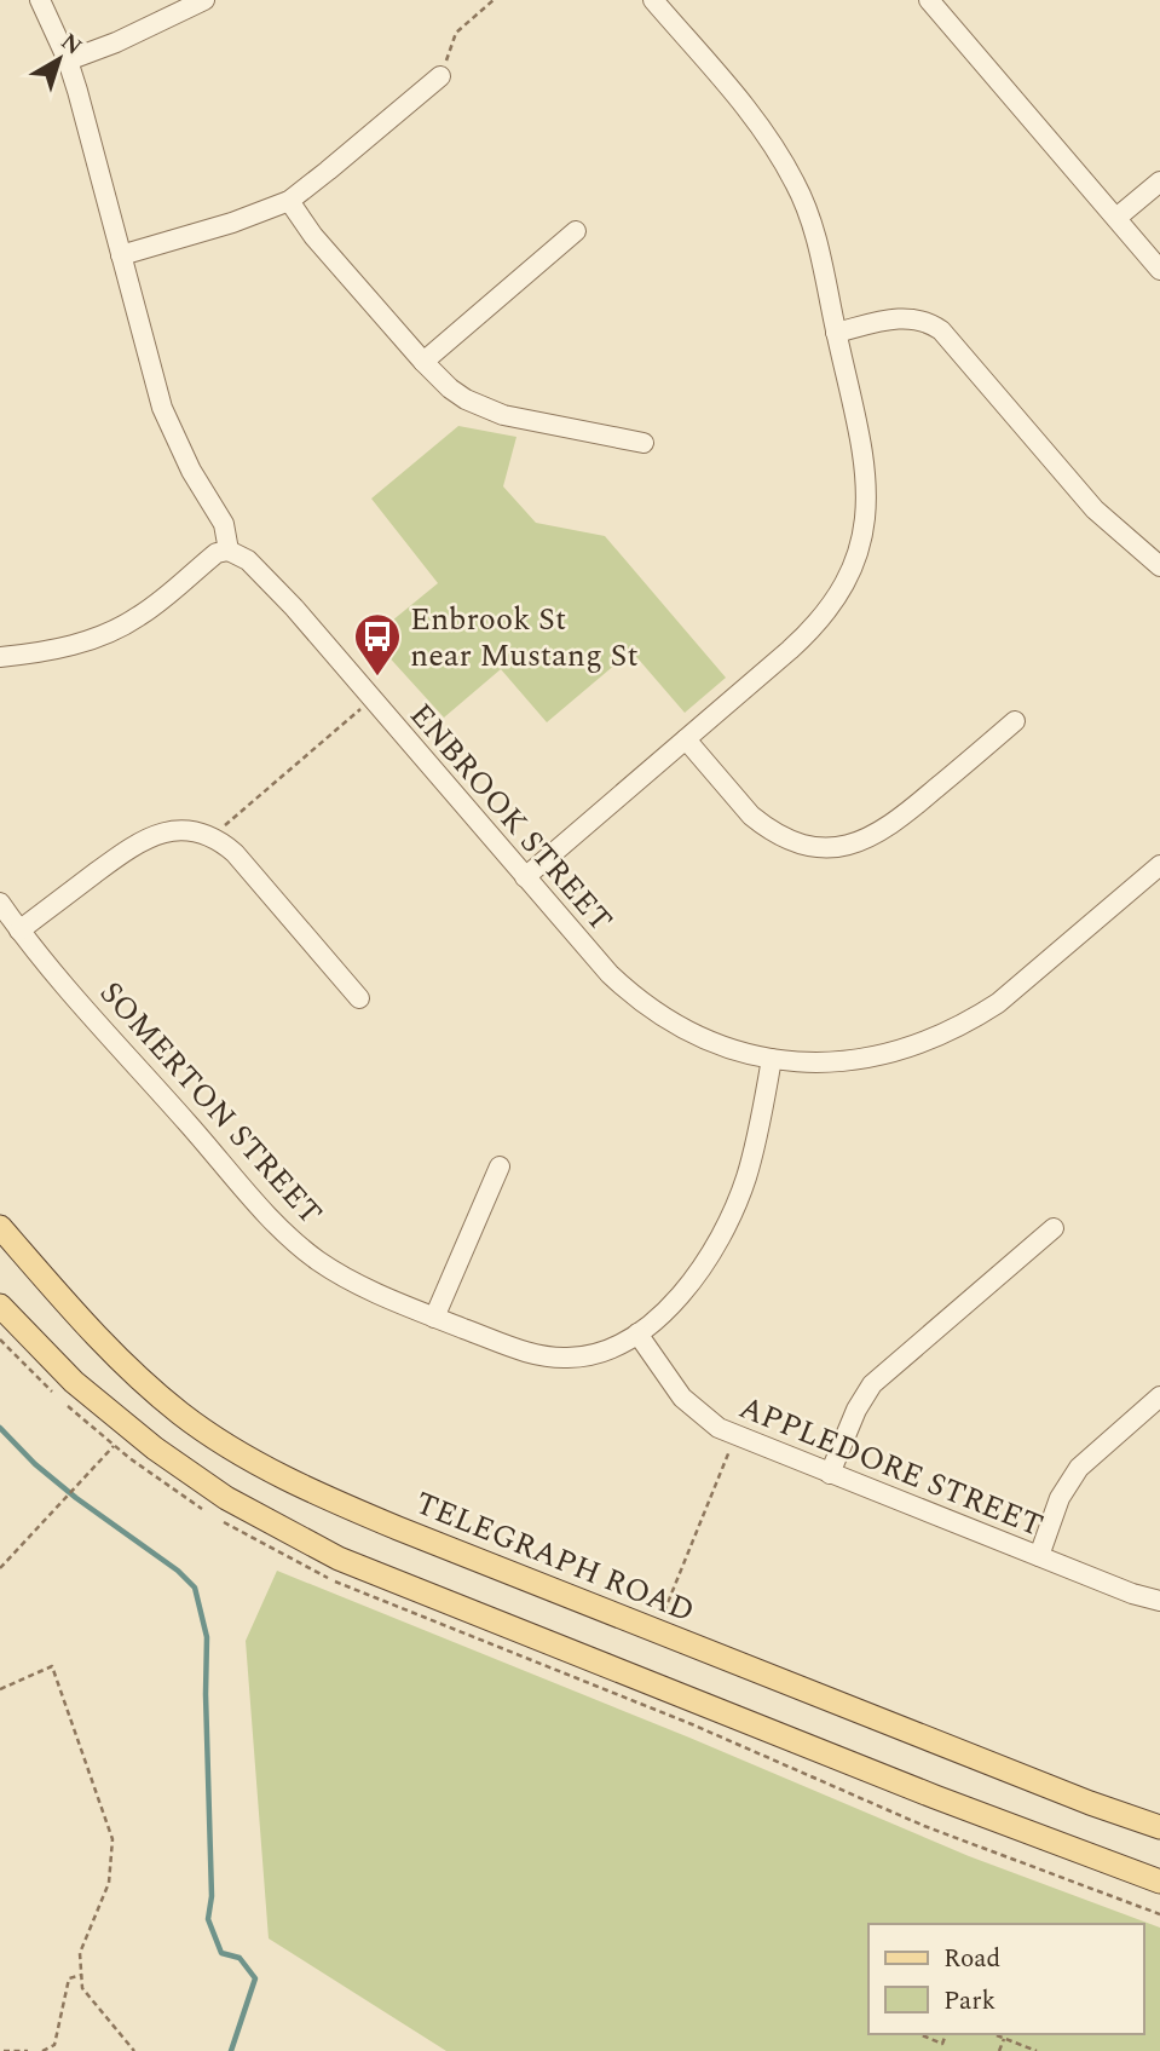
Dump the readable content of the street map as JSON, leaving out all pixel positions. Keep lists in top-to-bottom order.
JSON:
{
  "streets": {
    "main road": ["TELEGRAPH ROAD"],
    "street": ["ENBROOK STREET", "SOMERTON STREET", "APPLEDORE STREET"]
  },
  "crossings": [
    ["ENBROOK STREET", "SOMERTON STREET"],
    ["SOMERTON STREET", "APPLEDORE STREET"]
  ],
  "places": {
    "bus stop": ["Enbrook St near Mustang St"]
  },
  "legend": ["Road", "Park"],
  "north": "top right"
}
